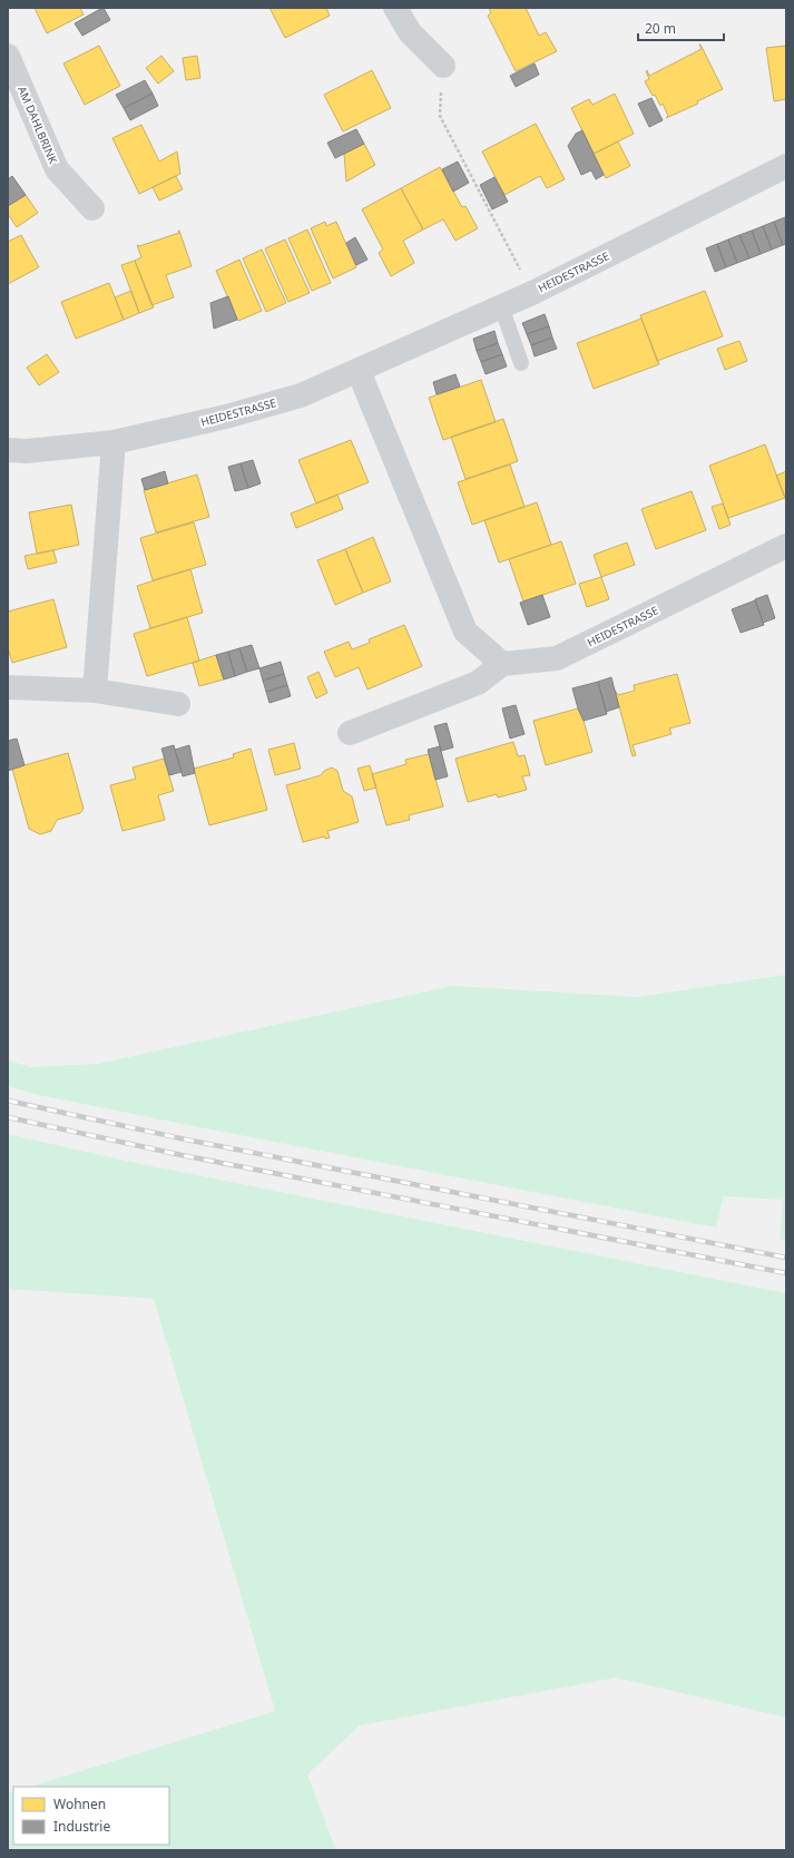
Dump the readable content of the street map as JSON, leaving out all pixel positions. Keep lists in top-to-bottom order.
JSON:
{
  "streets": {
    "street": ["AM DAHLBRINK", "HEIDESTRASSE"]
  },
  "legend": ["Wohnen", "Industrie"],
  "scale_bar": "20 m"
}
